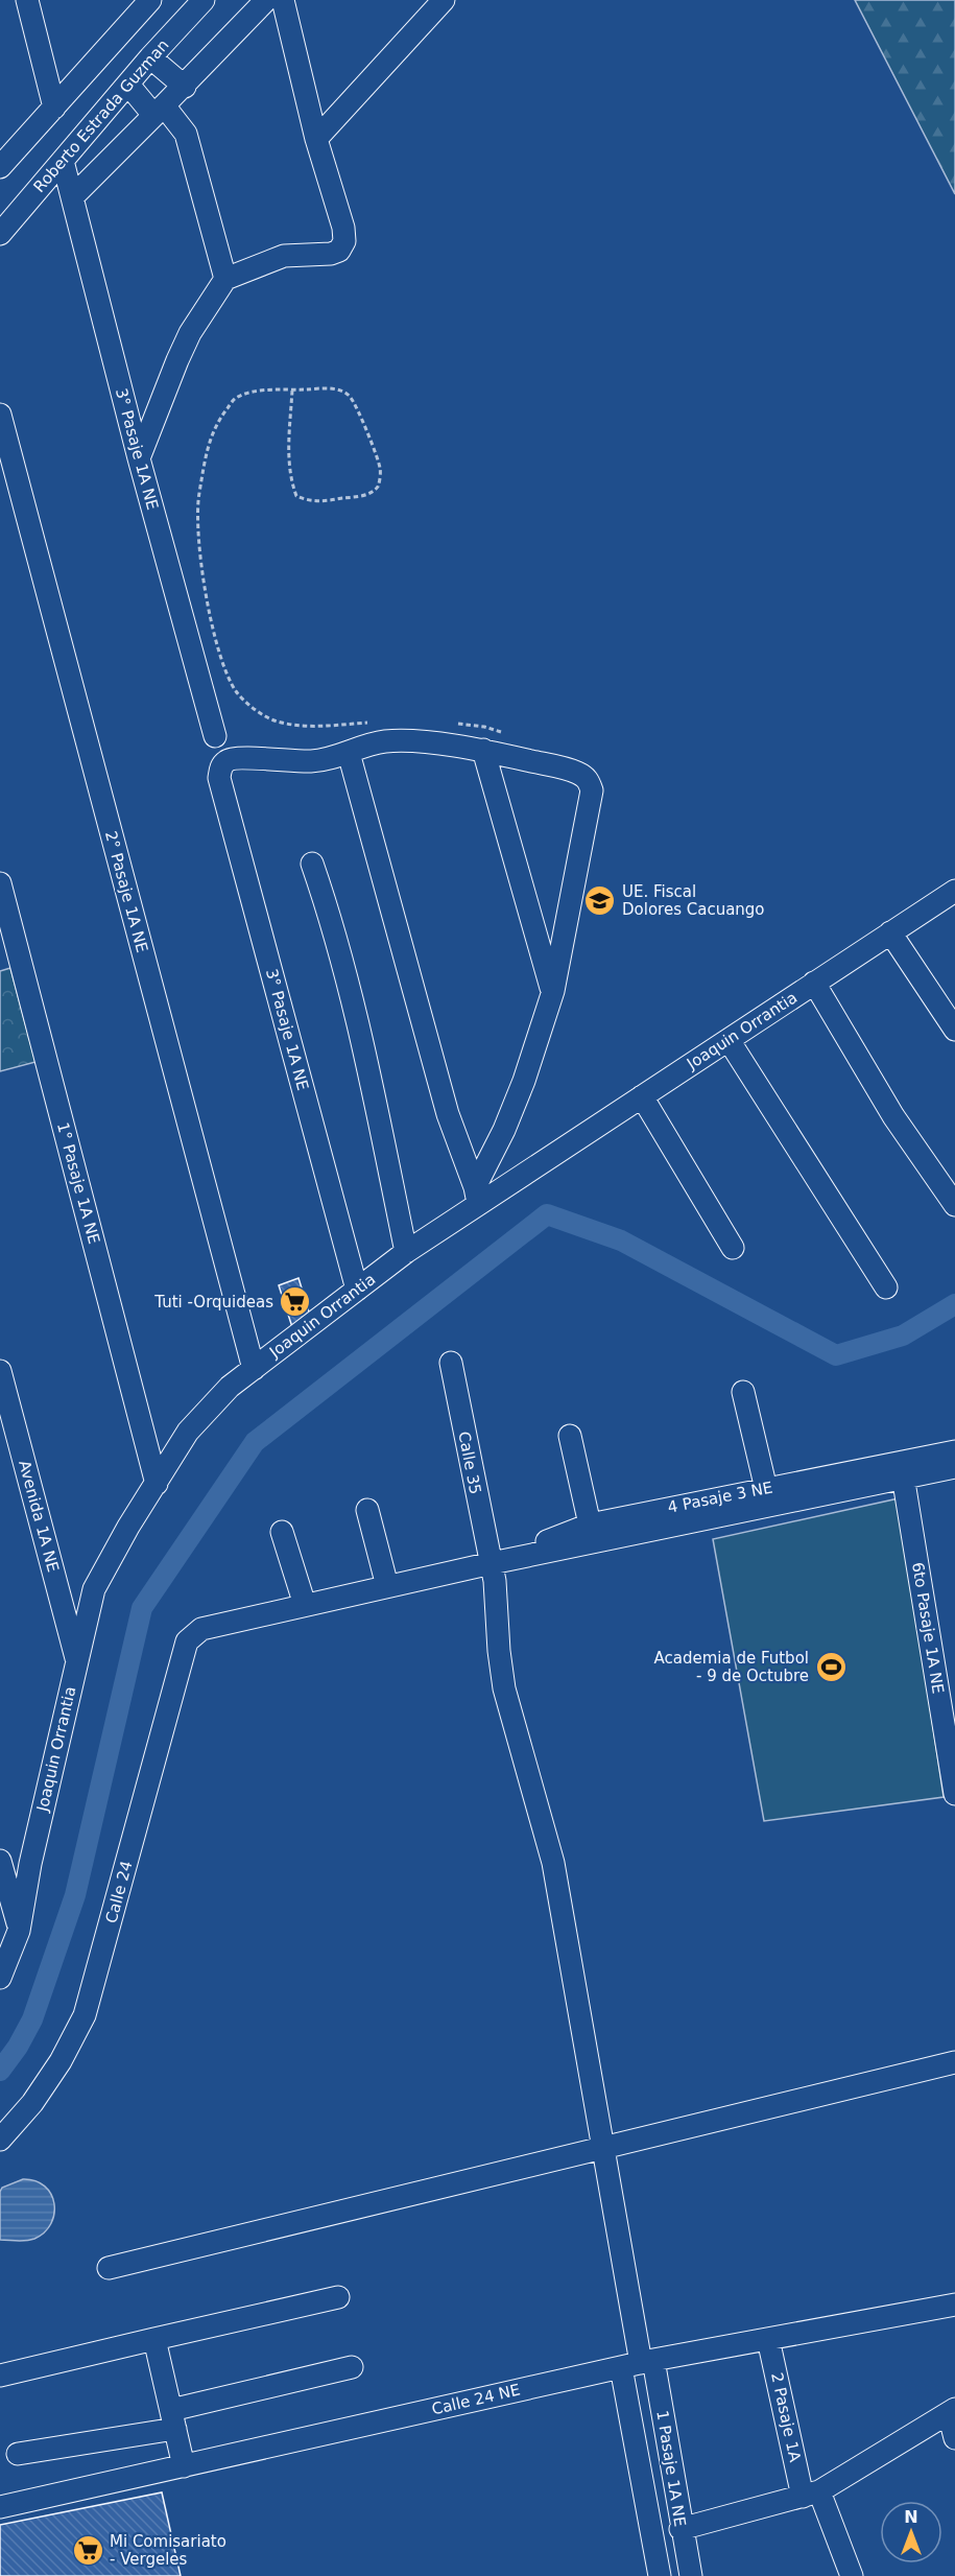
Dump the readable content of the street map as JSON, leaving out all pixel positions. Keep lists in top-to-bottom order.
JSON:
{
  "streets": {
    "street": [
      "Roberto Estrada Guzman",
      "3° Pasaje 1A NE",
      "2° Pasaje 1A NE",
      "Joaquin Orrantia",
      "1° Pasaje 1A NE",
      "Calle 35",
      "4 Pasaje 3 NE",
      "Avenida 1A NE",
      "6to Pasaje 1A NE",
      "Calle 24",
      "Calle 24 NE",
      "2 Pasaje 1A",
      "1 Pasaje 1A NE"
    ]
  },
  "crossings": [
    ["Roberto Estrada Guzman", "3° Pasaje 1A NE"],
    ["3° Pasaje 1A NE", "Joaquin Orrantia"],
    ["2° Pasaje 1A NE", "Joaquin Orrantia"],
    ["Joaquin Orrantia", "1° Pasaje 1A NE"],
    ["Joaquin Orrantia", "Avenida 1A NE"],
    ["Calle 35", "4 Pasaje 3 NE"],
    ["Calle 35", "Calle 24 NE"],
    ["Calle 35", "1 Pasaje 1A NE"],
    ["4 Pasaje 3 NE", "6to Pasaje 1A NE"],
    ["4 Pasaje 3 NE", "Calle 24"],
    ["Calle 24 NE", "2 Pasaje 1A"],
    ["Calle 24 NE", "1 Pasaje 1A NE"]
  ],
  "places": {
    "school or university": ["UE. Fiscal Dolores Cacuango"],
    "supermarket": ["Tuti -Orquideas", "Mi Comisariato - Vergeles"],
    "sports": ["Academia de Futbol - 9 de Octubre"]
  },
  "north": "top"
}
